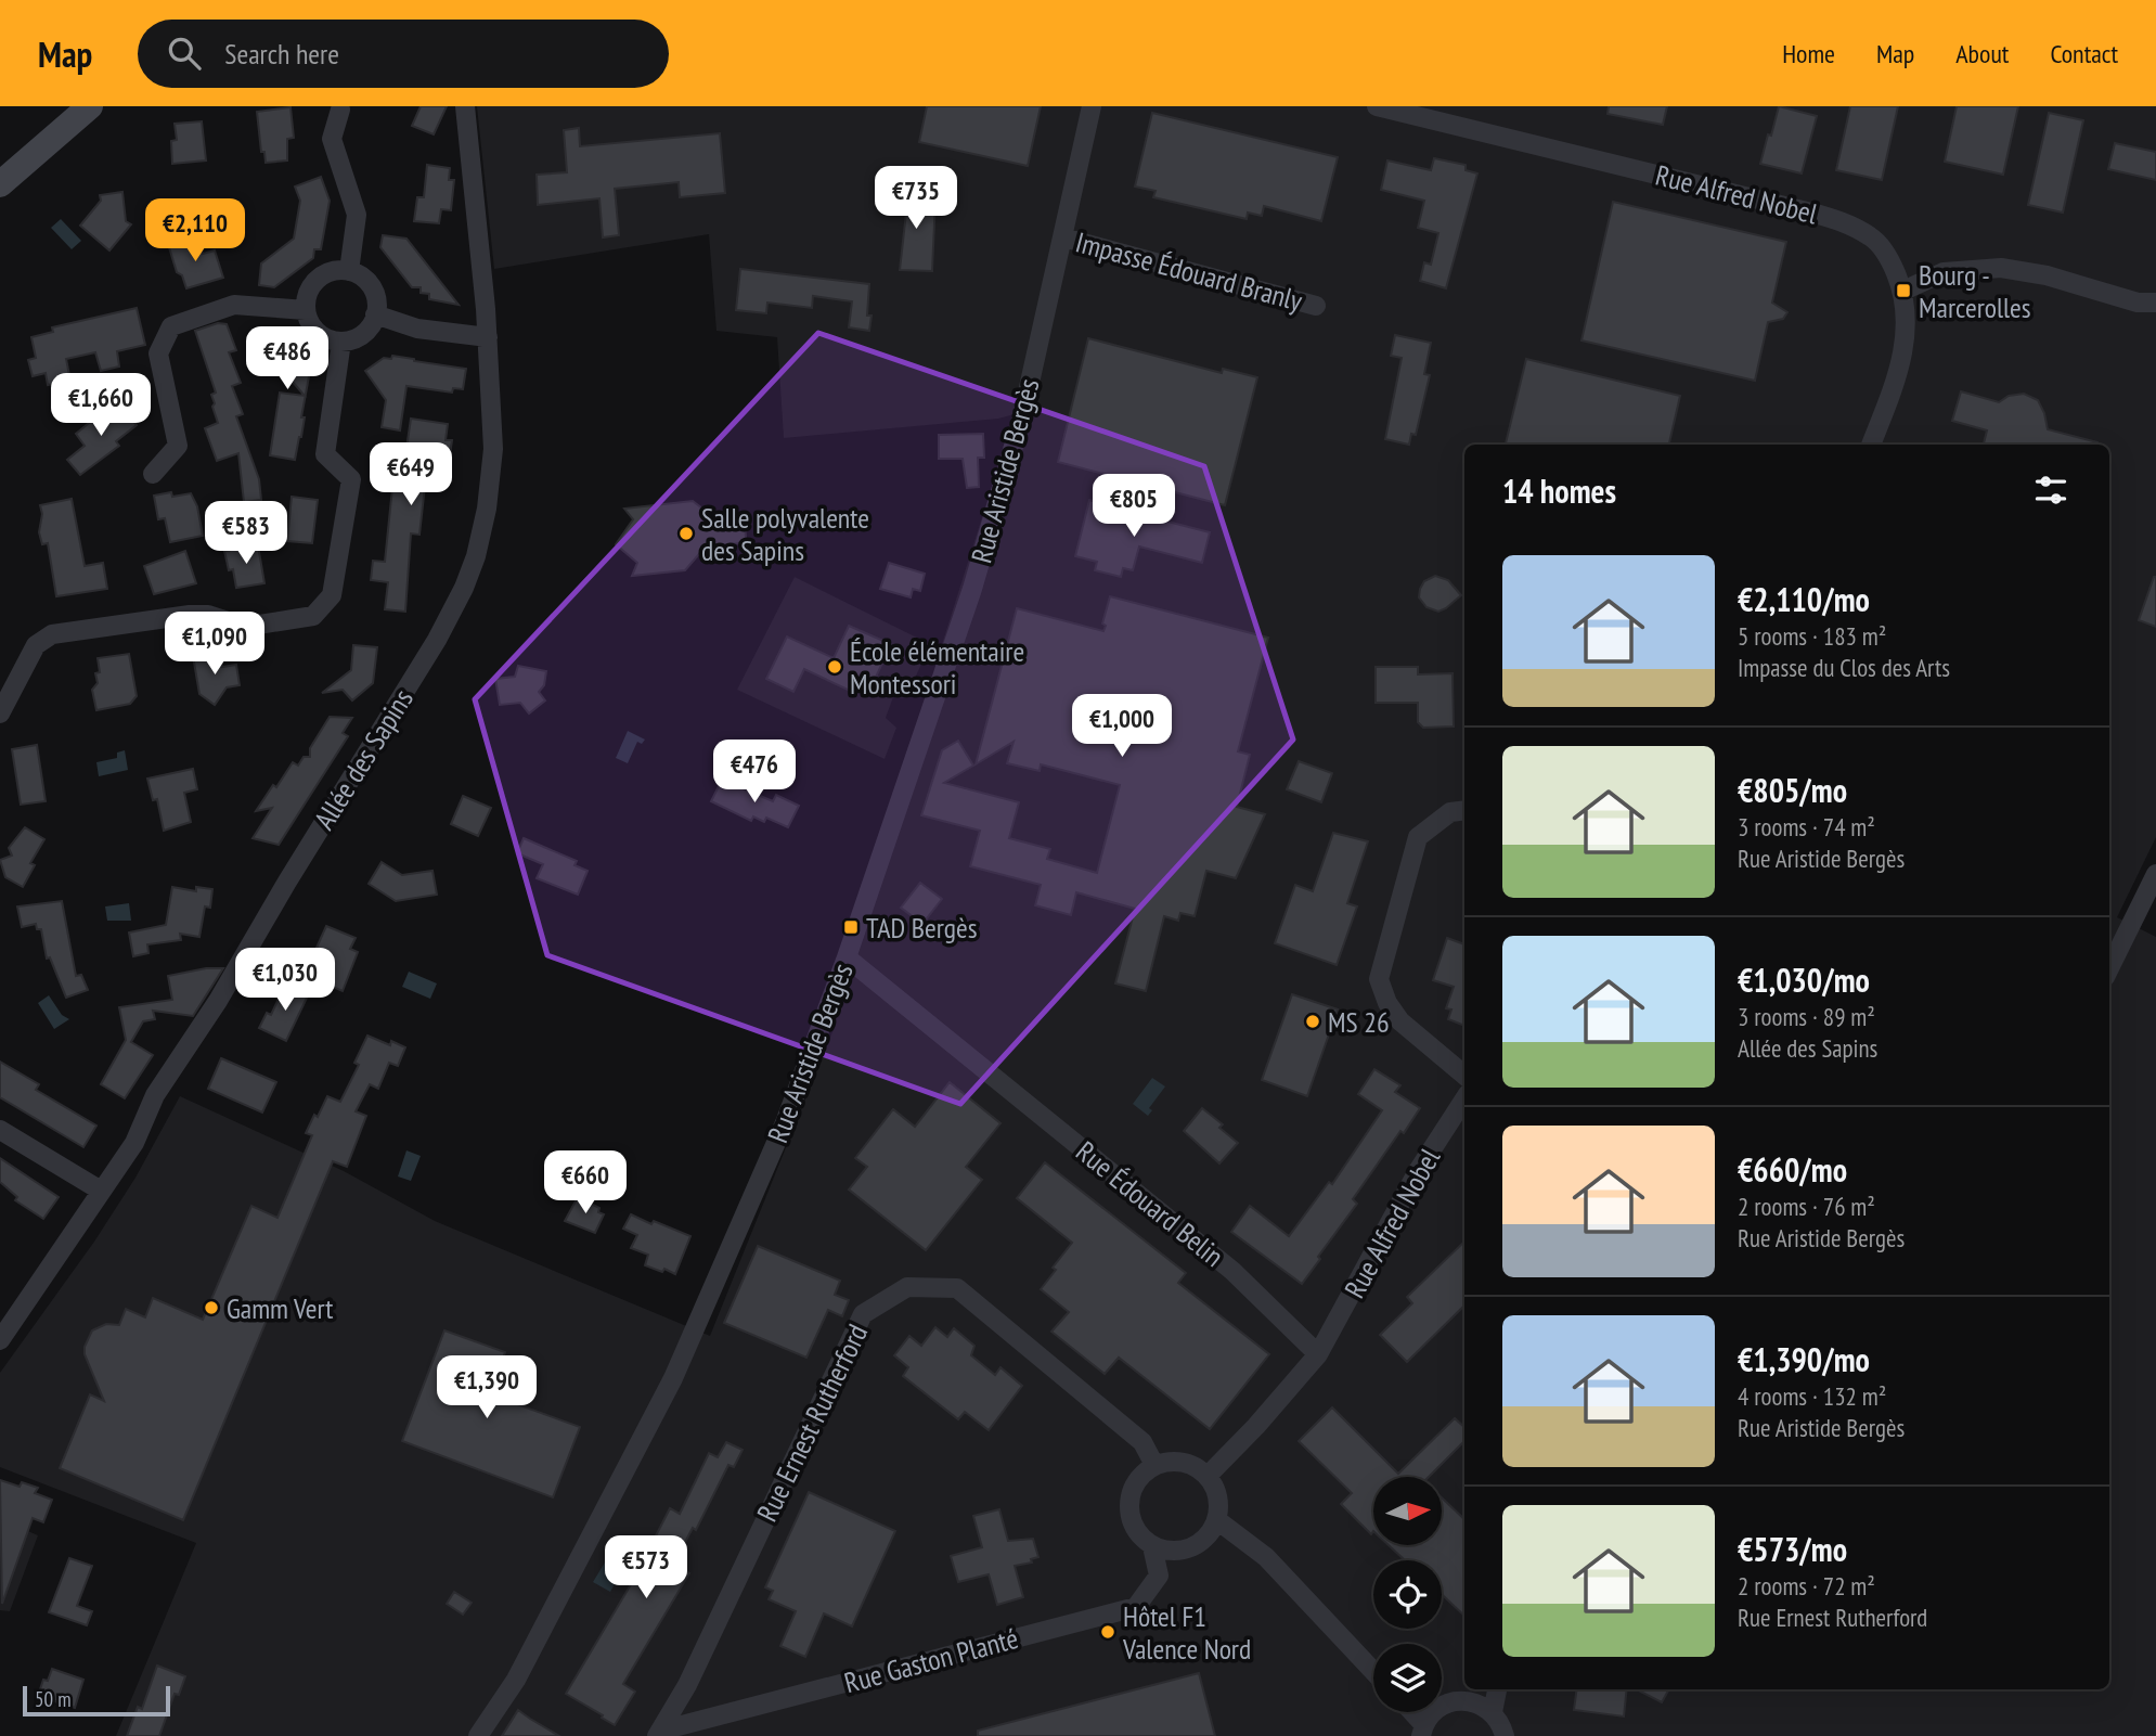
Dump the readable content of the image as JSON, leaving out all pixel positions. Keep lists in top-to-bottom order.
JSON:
{
  "streets": {
    "street": [
      "Rue Alfred Nobel",
      "Impasse Édouard Branly",
      "Rue Aristide Bergès",
      "Allée des Sapins",
      "Rue Édouard Belin",
      "Rue Ernest Rutherford",
      "Rue Gaston Planté"
    ]
  },
  "crossings": [
    ["Rue Alfred Nobel", "Rue Édouard Belin"],
    ["Impasse Édouard Branly", "Rue Aristide Bergès"],
    ["Rue Aristide Bergès", "Rue Édouard Belin"],
    ["Rue Ernest Rutherford", "Rue Gaston Planté"]
  ],
  "places": {
    "transit": ["Bourg - Marcerolles", "TAD Bergès"],
    "other": [
      "Salle polyvalente des Sapins",
      "École élémentaire Montessori",
      "MS 26",
      "Gamm Vert",
      "Hôtel F1 Valence Nord"
    ]
  },
  "scale_bar": "50 m",
  "north": "right",
  "page": {
    "header": "Map",
    "search": "Search here",
    "nav": [
      "Home",
      "Map",
      "About",
      "Contact"
    ],
    "price": [
      "€735",
      "€2,110",
      "€486",
      "€1,660",
      "€649",
      "€805",
      "€583",
      "€1,090",
      "€1,000",
      "€476",
      "€1,030",
      "€660",
      "€1,390",
      "€573"
    ],
    "heading": "14 homes",
    "list": [
      {
        "name": "€2,110/mo",
        "note": "5 rooms · 183 m² · Impasse du Clos des Arts"
      },
      {
        "name": "€805/mo",
        "note": "3 rooms · 74 m² · Rue Aristide Bergès"
      },
      {
        "name": "€1,030/mo",
        "note": "3 rooms · 89 m² · Allée des Sapins"
      },
      {
        "name": "€660/mo",
        "note": "2 rooms · 76 m² · Rue Aristide Bergès"
      },
      {
        "name": "€1,390/mo",
        "note": "4 rooms · 132 m² · Rue Aristide Bergès"
      },
      {
        "name": "€573/mo",
        "note": "2 rooms · 72 m² · Rue Ernest Rutherford"
      }
    ],
    "scale": "50 m"
  }
}
